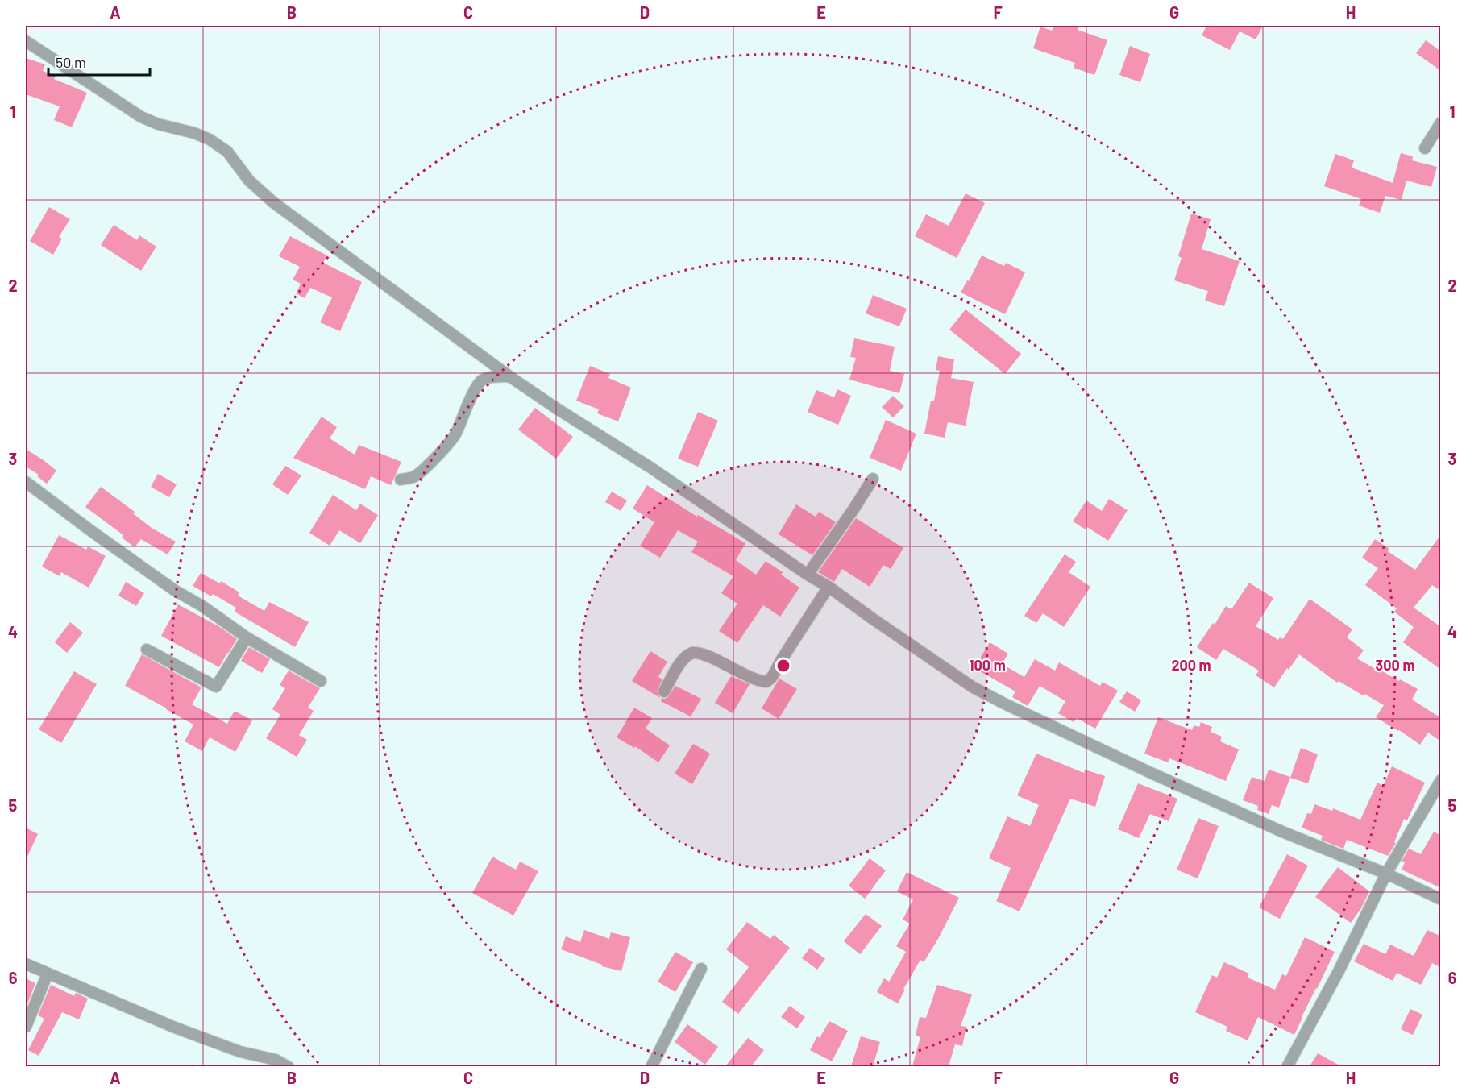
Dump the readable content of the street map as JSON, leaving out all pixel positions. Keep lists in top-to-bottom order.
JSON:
{
  "scale_bar": "50 m",
  "grid": {
    "columns": [
      "A",
      "B",
      "C",
      "D",
      "E",
      "F",
      "G",
      "H"
    ],
    "rows": [
      "1",
      "2",
      "3",
      "4",
      "5",
      "6"
    ]
  },
  "rings": ["100 m", "200 m", "300 m"]
}
